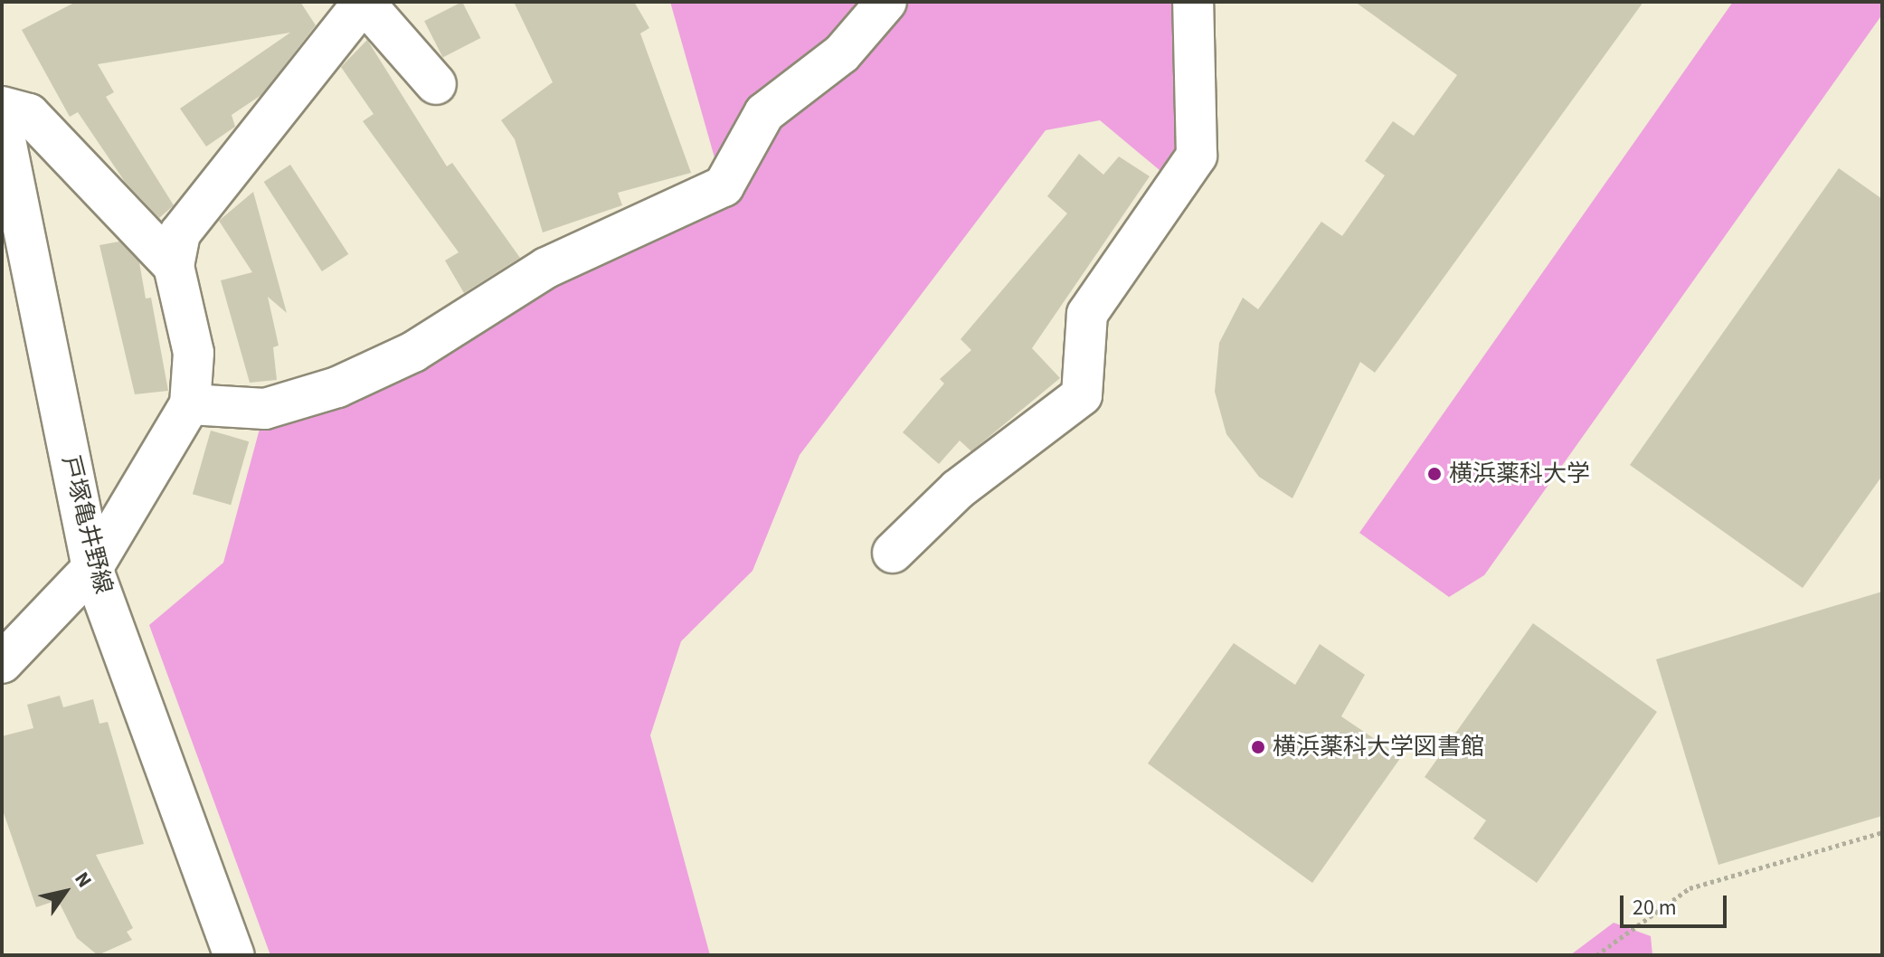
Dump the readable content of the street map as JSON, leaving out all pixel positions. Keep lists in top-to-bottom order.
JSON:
{
  "streets": {
    "street": ["戸塚亀井野線"]
  },
  "places": ["横浜薬科大学", "横浜薬科大学図書館"],
  "scale_bar": "20 m",
  "north": "top right"
}
